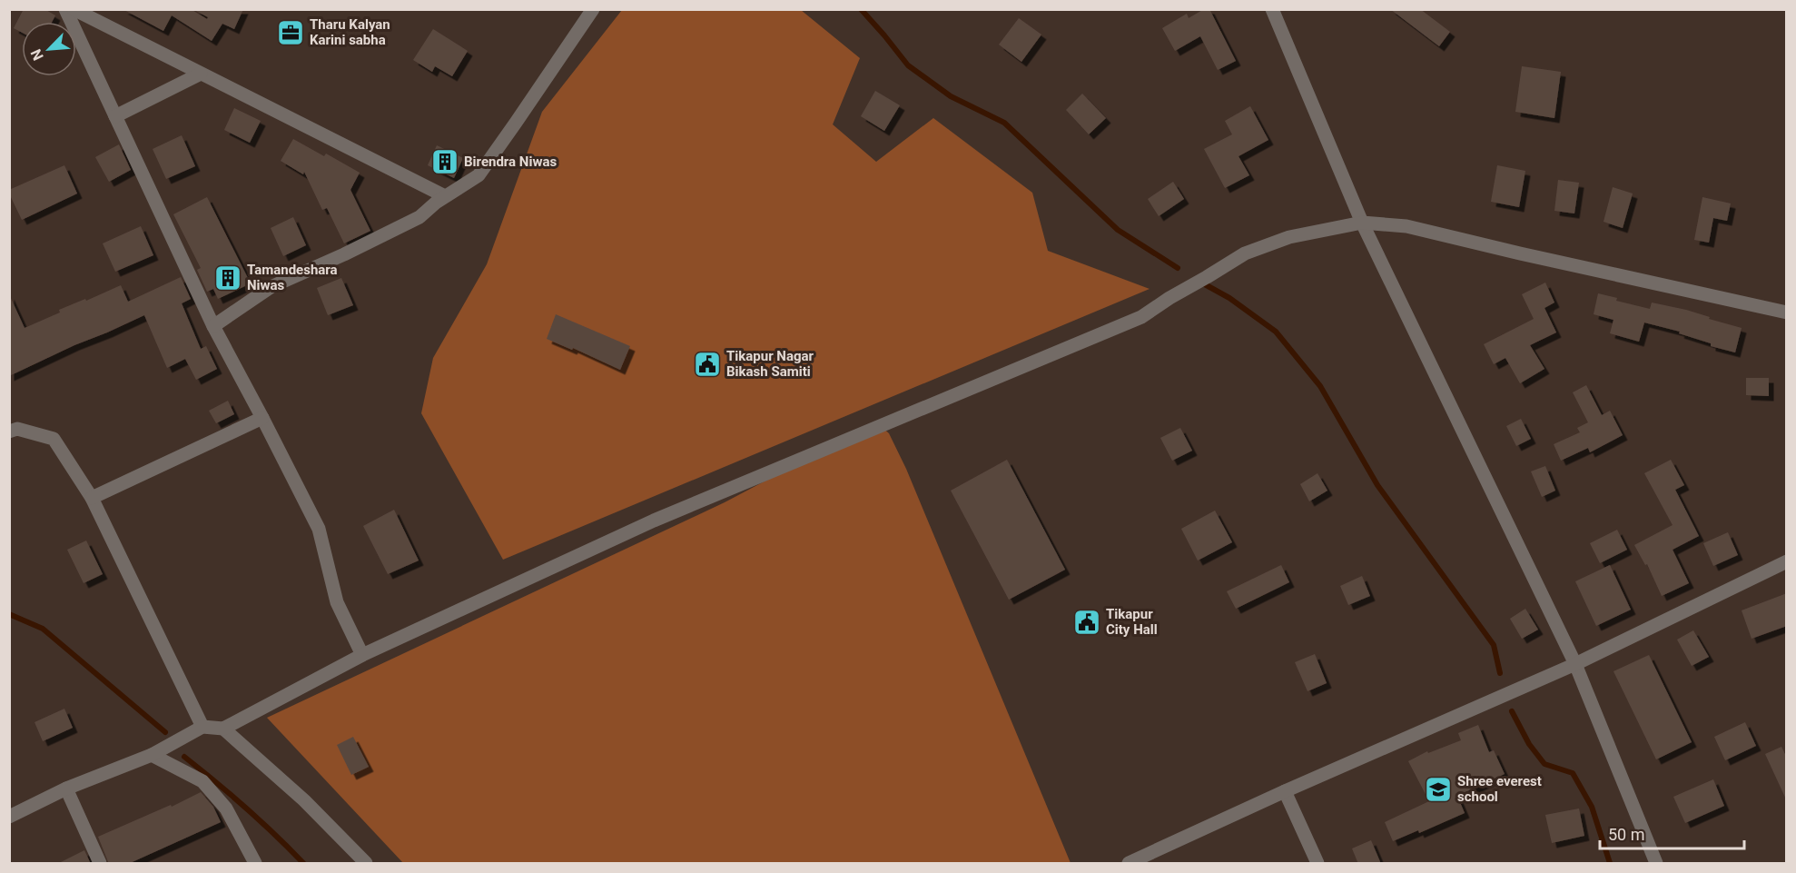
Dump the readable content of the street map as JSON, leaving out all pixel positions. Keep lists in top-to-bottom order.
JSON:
{
  "places": {
    "office": ["Tharu Kalyan Karini sabha"],
    "building": ["Birendra Niwas", "Tamandeshara Niwas"],
    "public building": ["Tikapur Nagar Bikash Samiti", "Tikapur City Hall"],
    "school or university": ["Shree everest school"]
  },
  "scale_bar": "50 m",
  "north": "bottom left"
}
